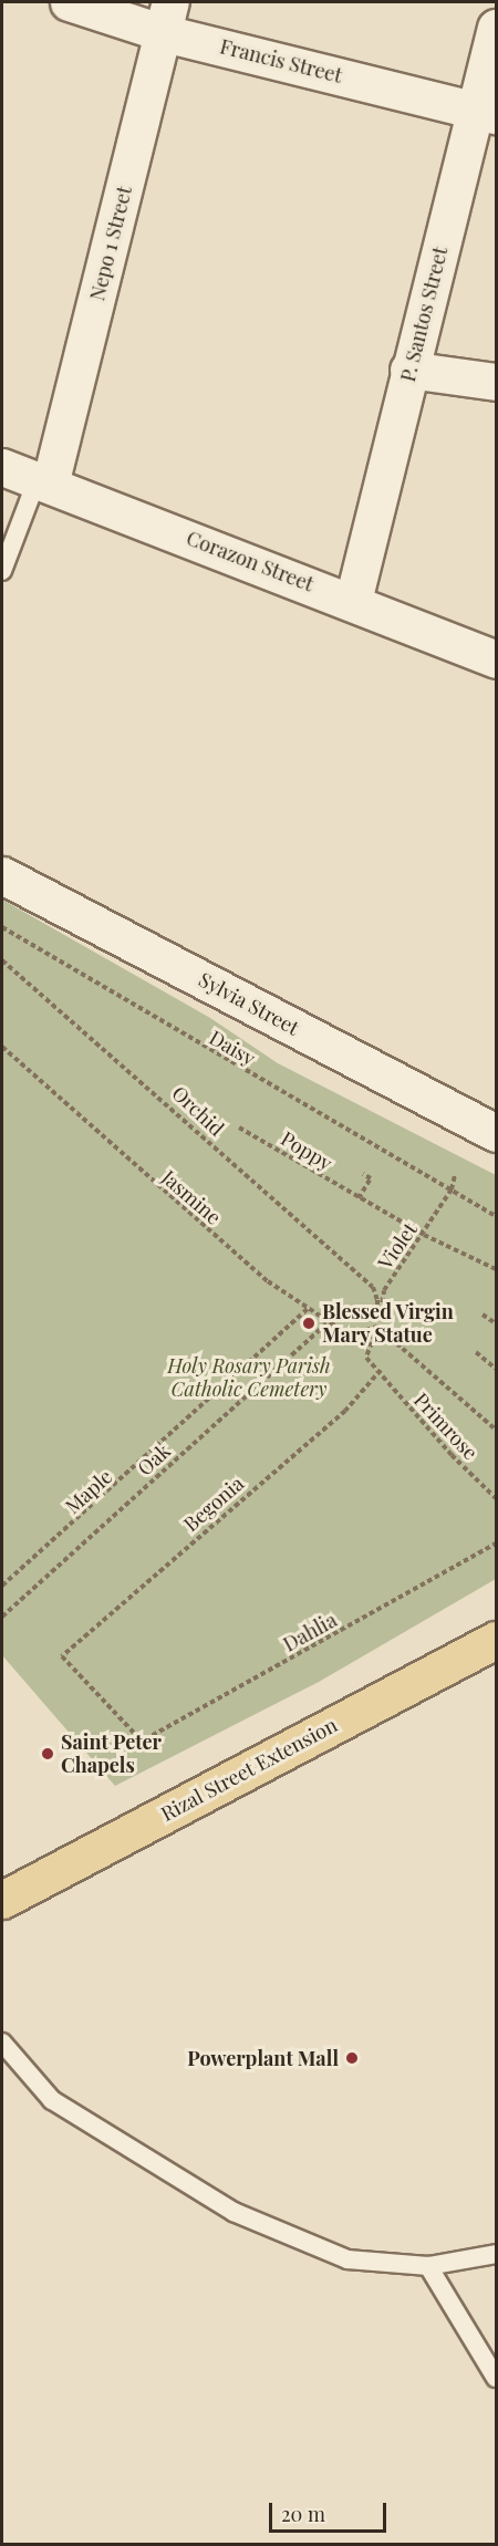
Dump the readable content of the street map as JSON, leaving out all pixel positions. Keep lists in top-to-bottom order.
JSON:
{
  "streets": {
    "main road": ["Rizal Street Extension"],
    "street": [
      "Francis Street",
      "Nepo 1 Street",
      "P. Santos Street",
      "Corazon Street",
      "Sylvia Street"
    ],
    "path": [
      "Daisy",
      "Orchid",
      "Poppy",
      "Jasmine",
      "Violet",
      "Primrose",
      "Oak",
      "Maple",
      "Begonia",
      "Dahlia"
    ]
  },
  "crossings": [
    ["Francis Street", "Nepo 1 Street"],
    ["Francis Street", "P. Santos Street"],
    ["Nepo 1 Street", "Corazon Street"],
    ["P. Santos Street", "Corazon Street"],
    ["Daisy", "Violet"],
    ["Orchid", "Violet"],
    ["Poppy", "Violet"],
    ["Jasmine", "Violet"],
    ["Jasmine", "Oak"],
    ["Jasmine", "Maple"],
    ["Violet", "Primrose"],
    ["Violet", "Begonia"],
    ["Primrose", "Begonia"],
    ["Begonia", "Dahlia"]
  ],
  "parks": ["Holy Rosary Parish Catholic Cemetery"],
  "places": ["Blessed Virgin Mary Statue", "Saint Peter Chapels", "Powerplant Mall"],
  "scale_bar": "20 m"
}
